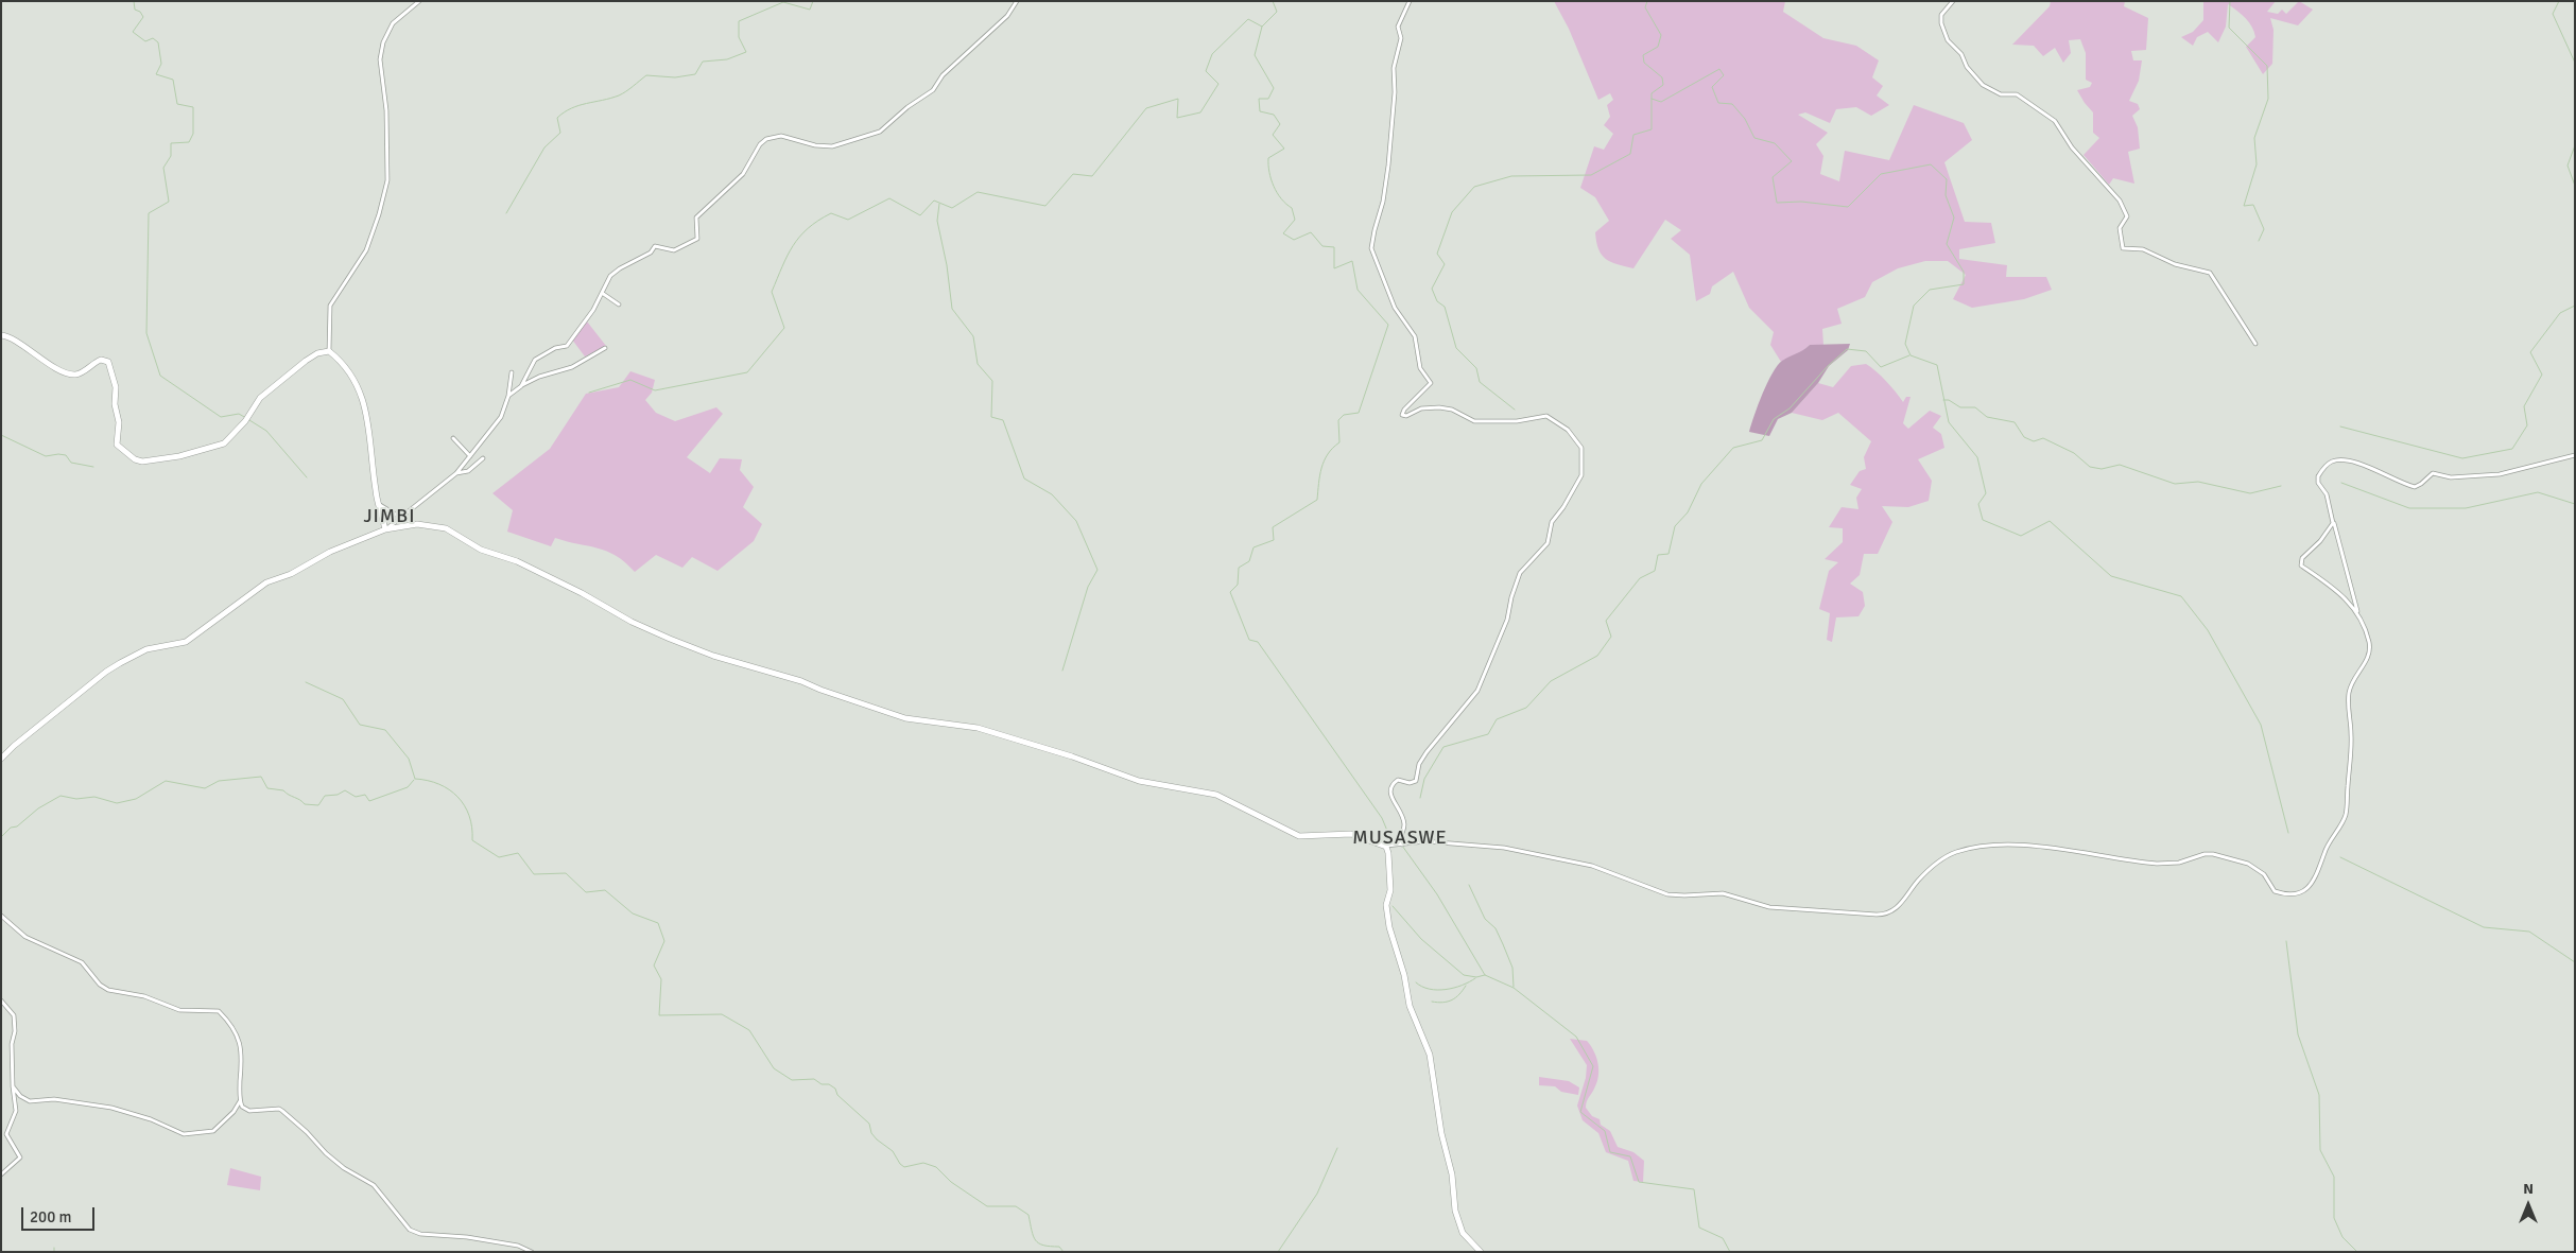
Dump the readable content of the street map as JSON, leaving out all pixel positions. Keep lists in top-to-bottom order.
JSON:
{
  "districts": ["JIMBI", "MUSASWE"],
  "scale_bar": "200 m",
  "north": "top"
}
